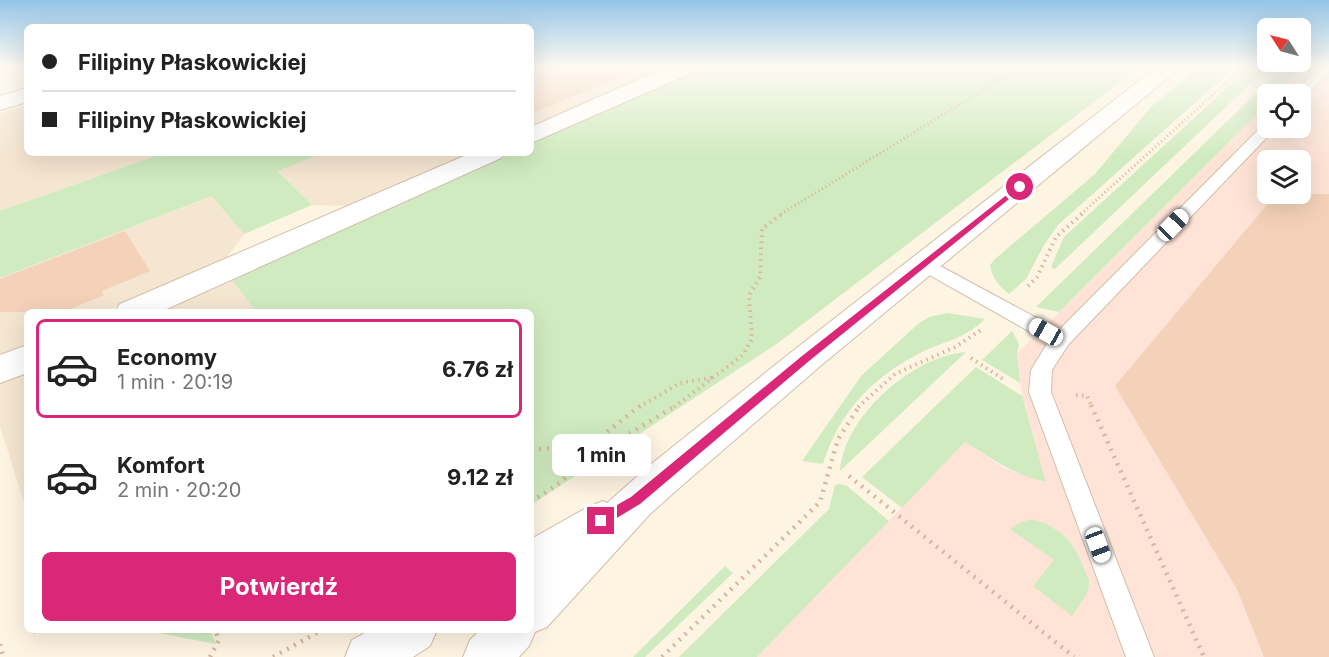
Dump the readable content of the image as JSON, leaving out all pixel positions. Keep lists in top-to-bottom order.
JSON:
{
  "north": "top left",
  "page": {
    "banner": ["Filipiny Płaskowickiej", "Filipiny Płaskowickiej"],
    "list": [
      {
        "name": "Economy",
        "note": "1 min · 20:19",
        "value": "6.76 zł"
      },
      {
        "name": "Komfort",
        "note": "2 min · 20:20",
        "value": "9.12 zł"
      }
    ],
    "bubble": "1 min",
    "buttons": "Potwierdź"
  }
}
